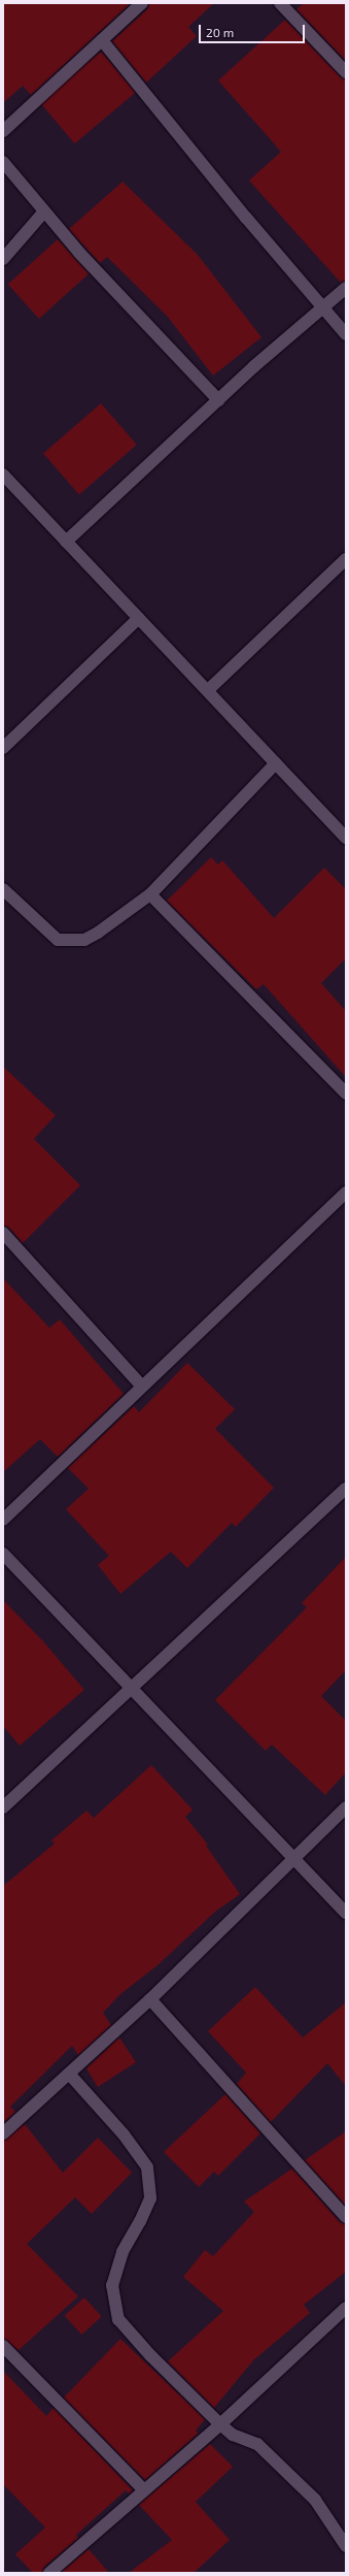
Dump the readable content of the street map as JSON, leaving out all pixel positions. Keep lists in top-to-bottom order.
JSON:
{
  "scale_bar": "20 m"
}
